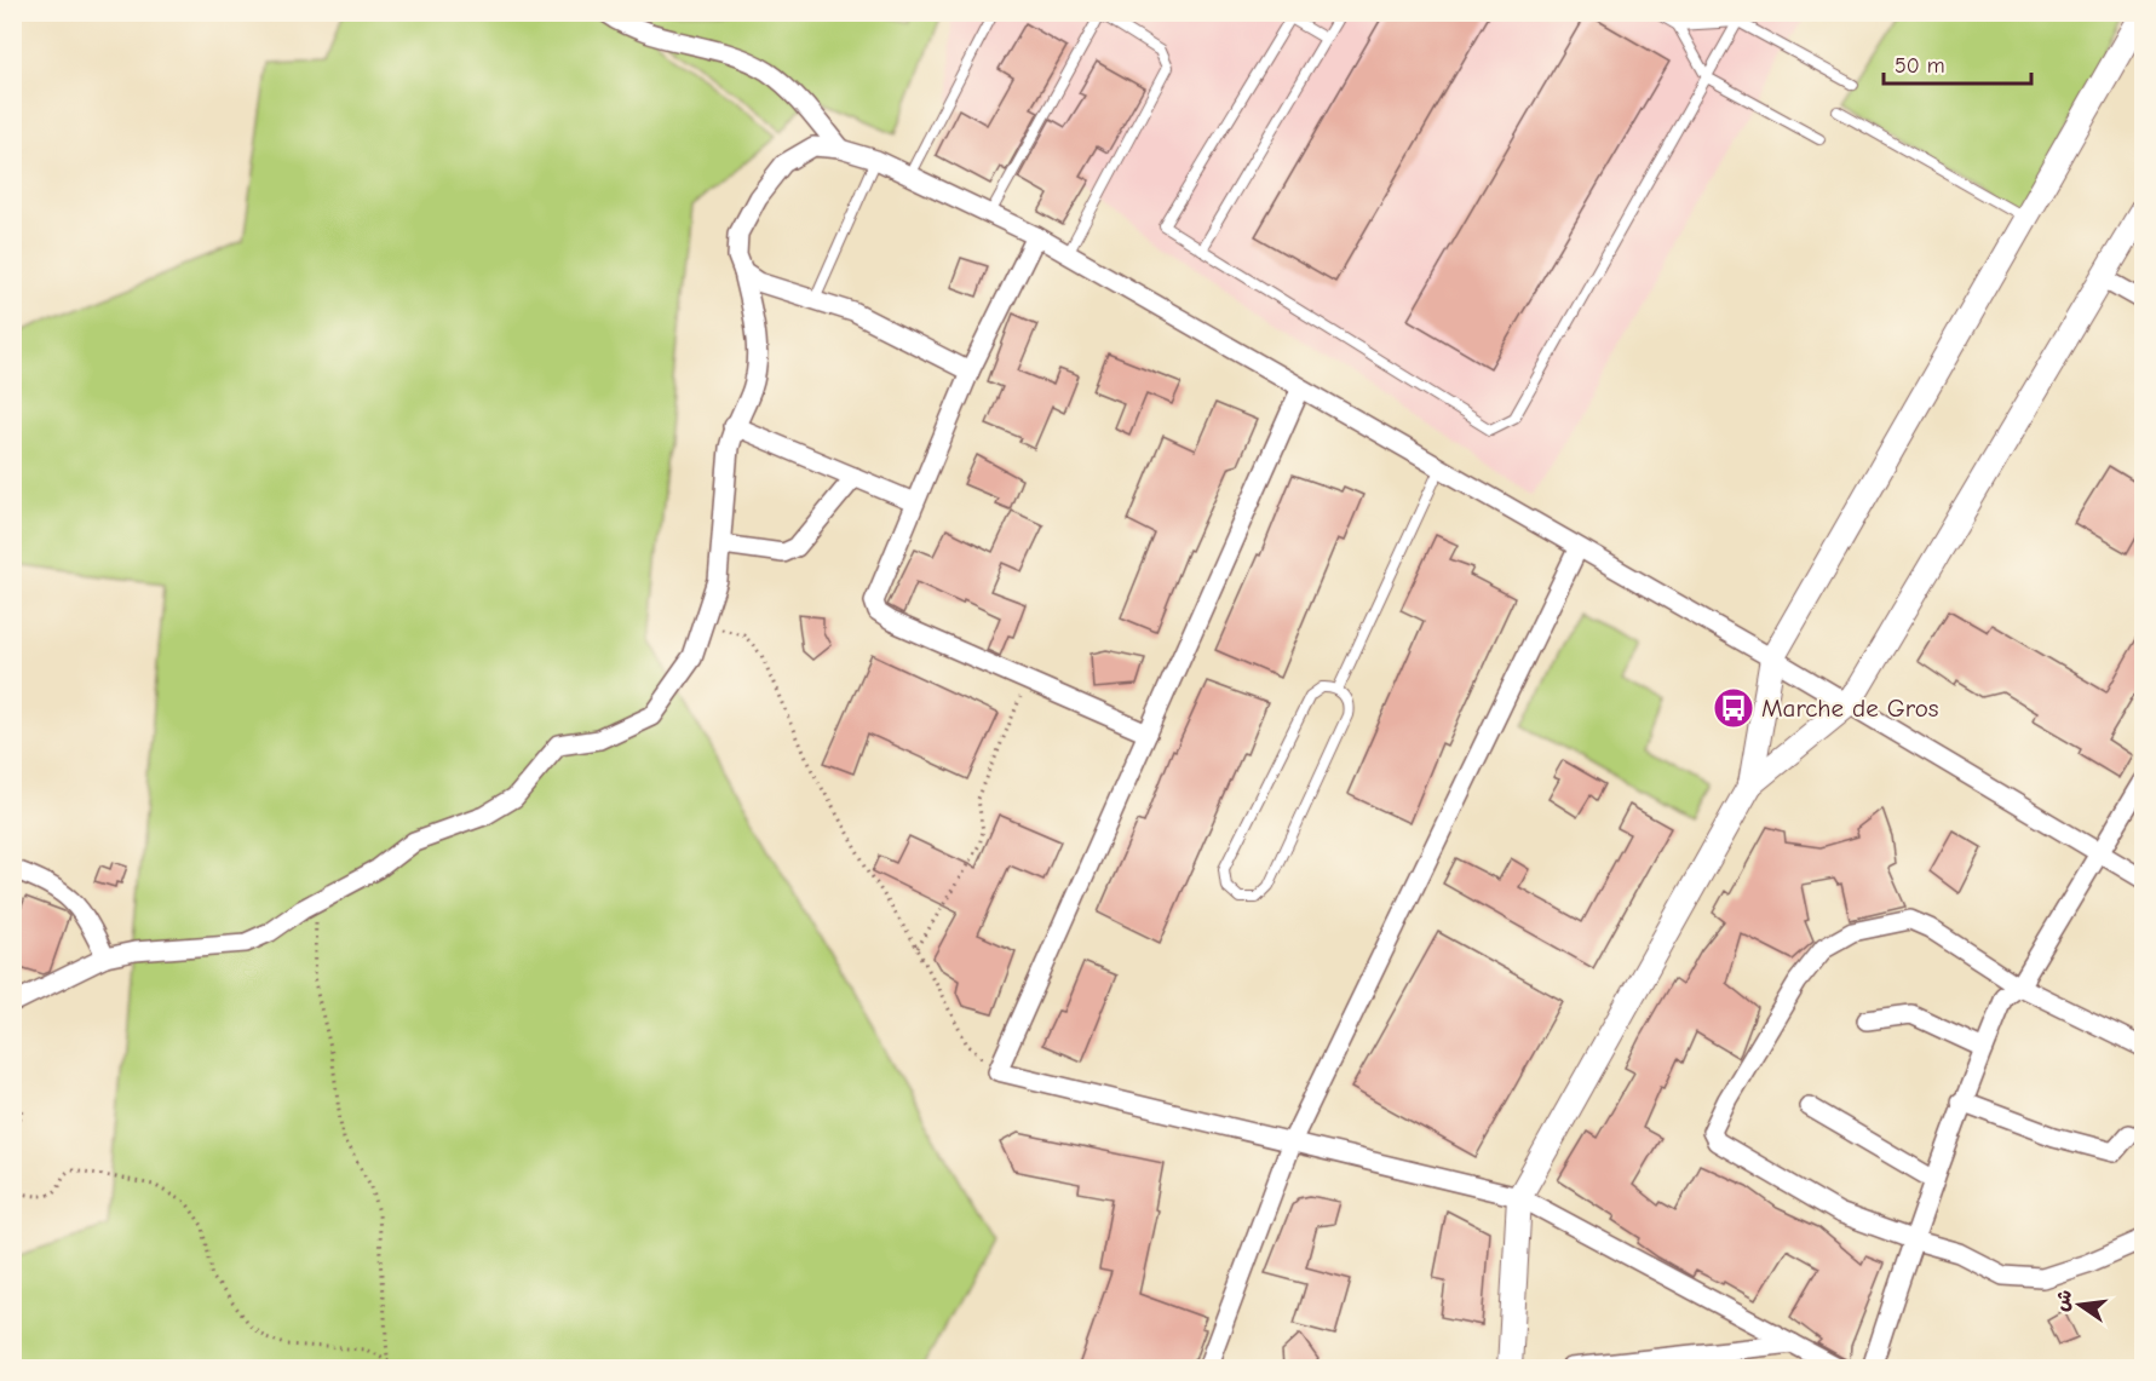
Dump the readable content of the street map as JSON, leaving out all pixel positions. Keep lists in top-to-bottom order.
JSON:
{
  "places": {
    "bus stop": ["Marche de Gros"]
  },
  "scale_bar": "50 m",
  "north": "left"
}
